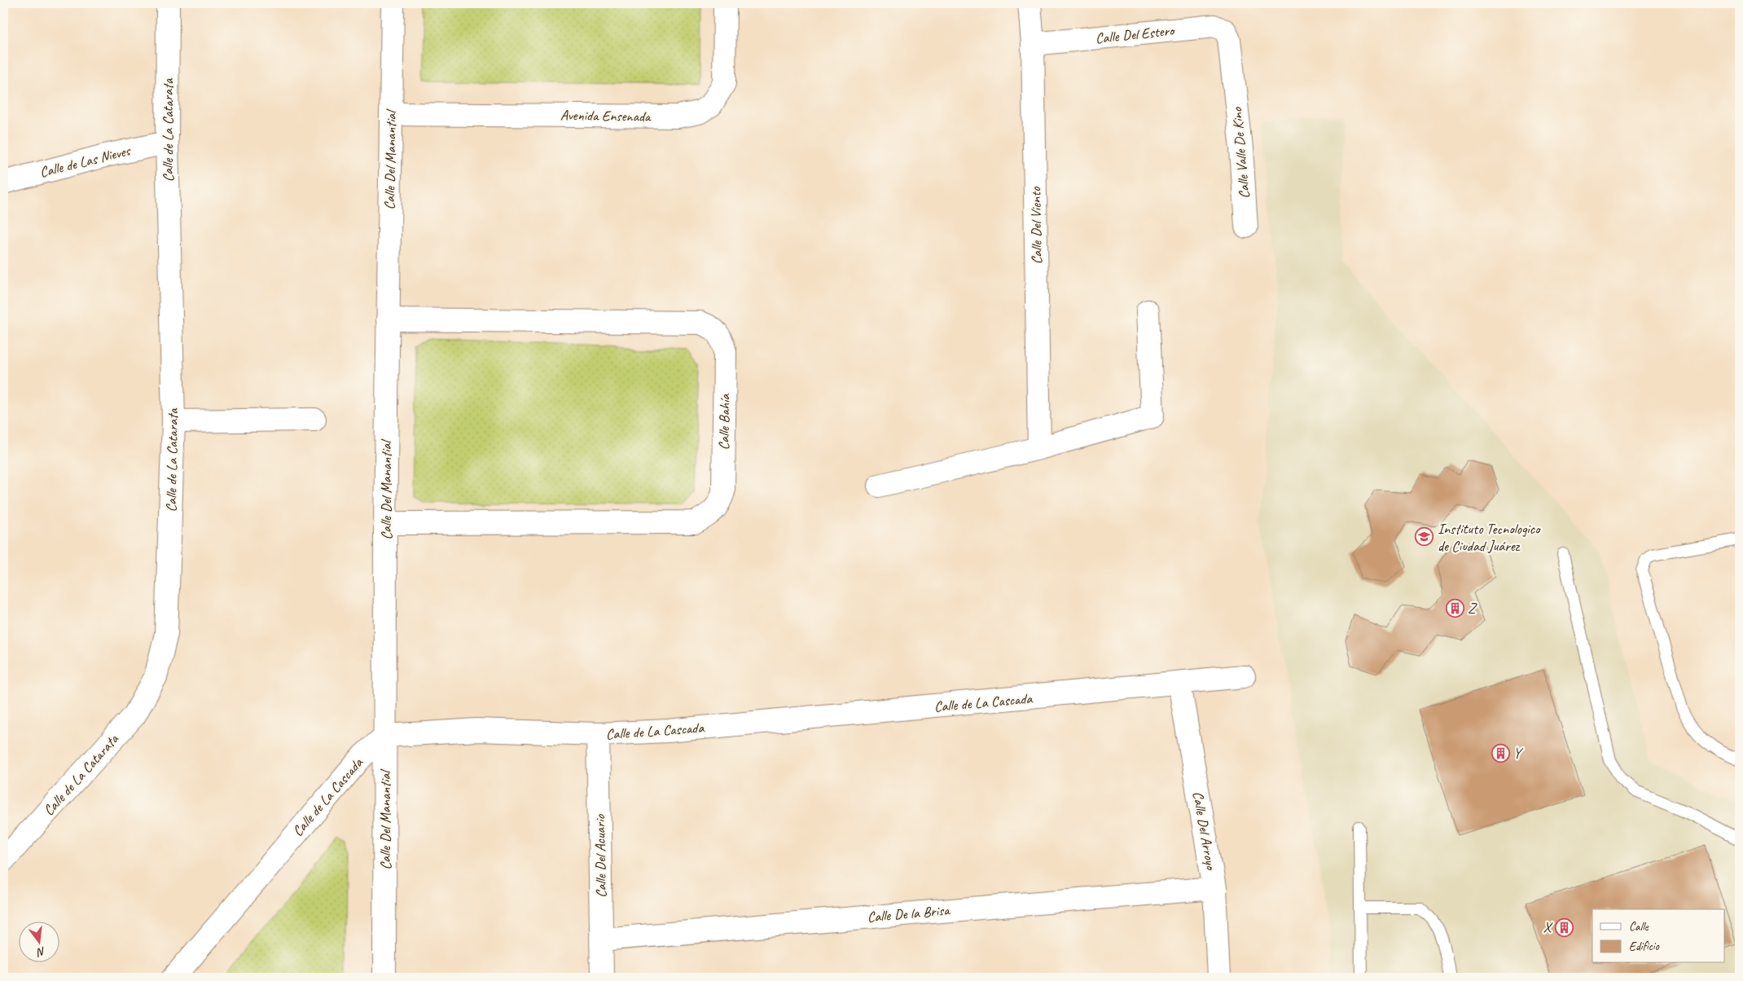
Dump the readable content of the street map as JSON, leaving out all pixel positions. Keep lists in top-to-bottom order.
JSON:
{
  "streets": {
    "street": [
      "Calle Del Estero",
      "Avenida Ensenada",
      "Calle de La Catarata",
      "Calle Valle De Kino",
      "Calle Del Manantial",
      "Calle de Las Nieves",
      "Calle Del Viento",
      "Calle Bahía",
      "Calle de La Cascada",
      "Calle Del Arroyo",
      "Calle Del Acuario",
      "Calle De la Brisa"
    ]
  },
  "crossings": [
    ["Calle Del Estero", "Calle Valle De Kino"],
    ["Calle Del Estero", "Calle Del Viento"],
    ["Avenida Ensenada", "Calle Del Manantial"],
    ["Calle de La Catarata", "Calle de Las Nieves"],
    ["Calle Del Manantial", "Calle Bahía"],
    ["Calle Del Manantial", "Calle de La Cascada"],
    ["Calle de La Cascada", "Calle Del Arroyo"],
    ["Calle de La Cascada", "Calle Del Acuario"],
    ["Calle Del Arroyo", "Calle De la Brisa"],
    ["Calle Del Acuario", "Calle De la Brisa"]
  ],
  "places": {
    "school or university": ["Instituto Tecnologico de Ciudad Juárez"],
    "building": ["Z", "Y", "X"]
  },
  "legend": ["Calle", "Edificio"],
  "north": "bottom"
}
